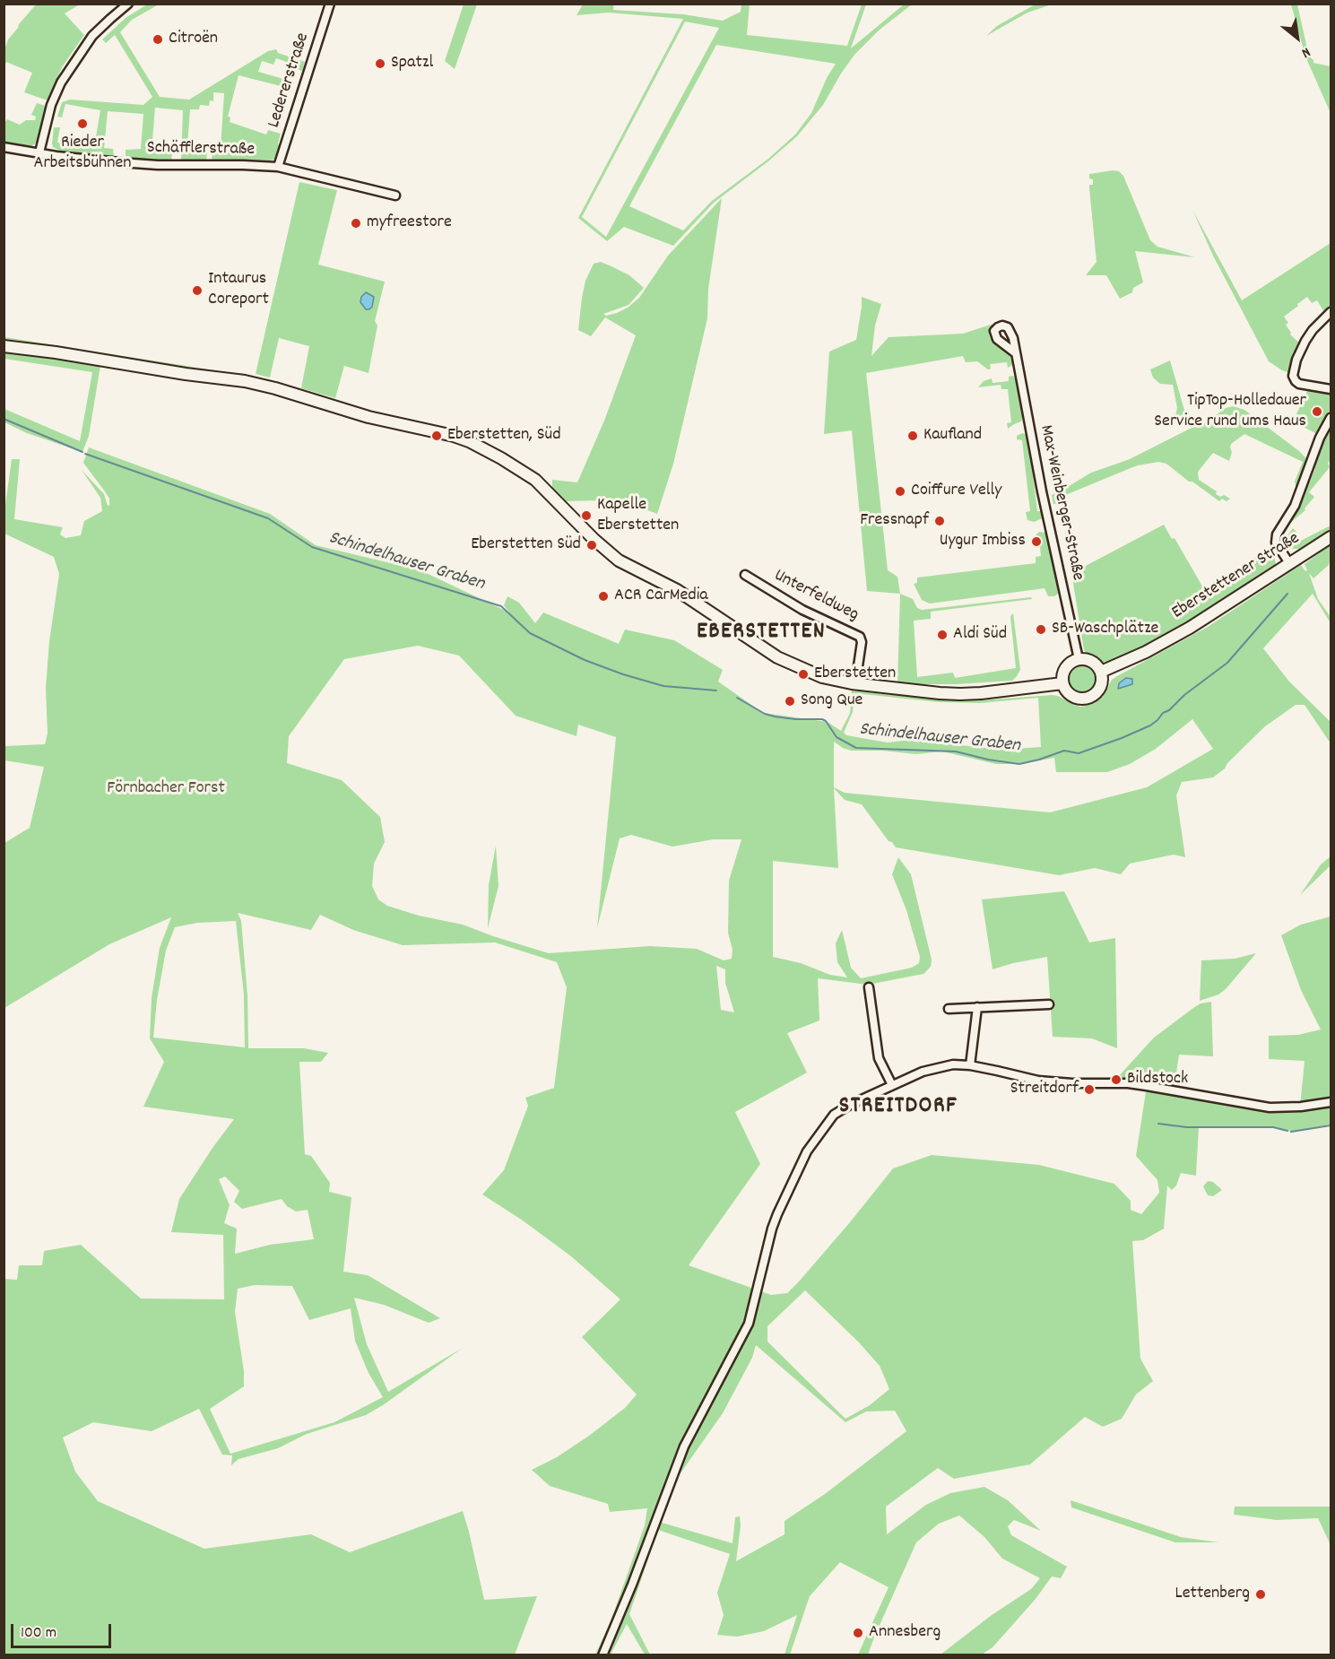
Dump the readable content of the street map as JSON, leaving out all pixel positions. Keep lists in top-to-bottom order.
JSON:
{
  "streets": {
    "main road": ["Eberstettener Straße"],
    "street": [
      "Ledererstraße",
      "Schäfflerstraße",
      "Max-Weinberger-Straße",
      "Unterfeldweg"
    ]
  },
  "crossings": [
    ["Ledererstraße", "Schäfflerstraße"],
    ["Max-Weinberger-Straße", "Eberstettener Straße"]
  ],
  "districts": ["EBERSTETTEN", "STREITDORF"],
  "water": ["Schindelhauser Graben"],
  "parks": ["Förnbacher Forst"],
  "places": [
    "Citroën",
    "Spatzl",
    "Rieder Arbeitsbühnen",
    "myfreestore",
    "Intaurus Coreport",
    "TipTop-Holledauer Service rund ums Haus",
    "Eberstetten, Süd",
    "Kaufland",
    "Coiffure Velly",
    "Kapelle Eberstetten",
    "Fressnapf",
    "Uygur Imbiss",
    "Eberstetten Süd",
    "ACR CarMedia",
    "SB-Waschplätze",
    "Aldi Süd",
    "Eberstetten",
    "Song Que",
    "Bildstock",
    "Streitdorf",
    "Lettenberg",
    "Annesberg"
  ],
  "scale_bar": "100 m",
  "north": "bottom right"
}
